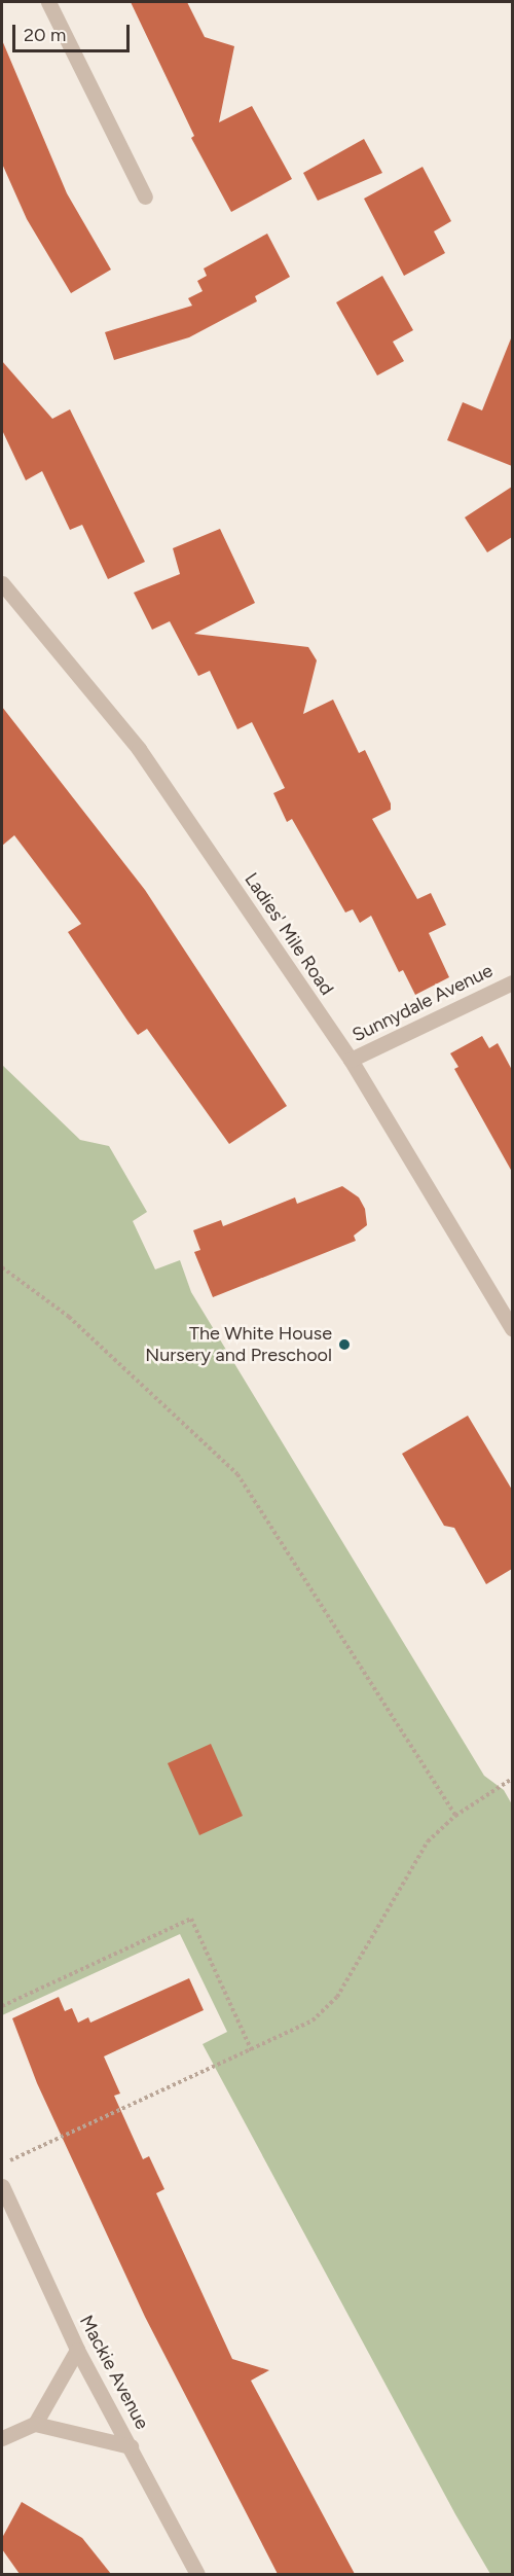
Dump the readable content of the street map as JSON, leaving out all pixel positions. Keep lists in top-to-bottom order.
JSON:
{
  "streets": {
    "street": ["Ladies' Mile Road", "Sunnydale Avenue", "Mackie Avenue"]
  },
  "crossings": [
    ["Ladies' Mile Road", "Sunnydale Avenue"]
  ],
  "places": ["The White House Nursery and Preschool"],
  "scale_bar": "20 m"
}
